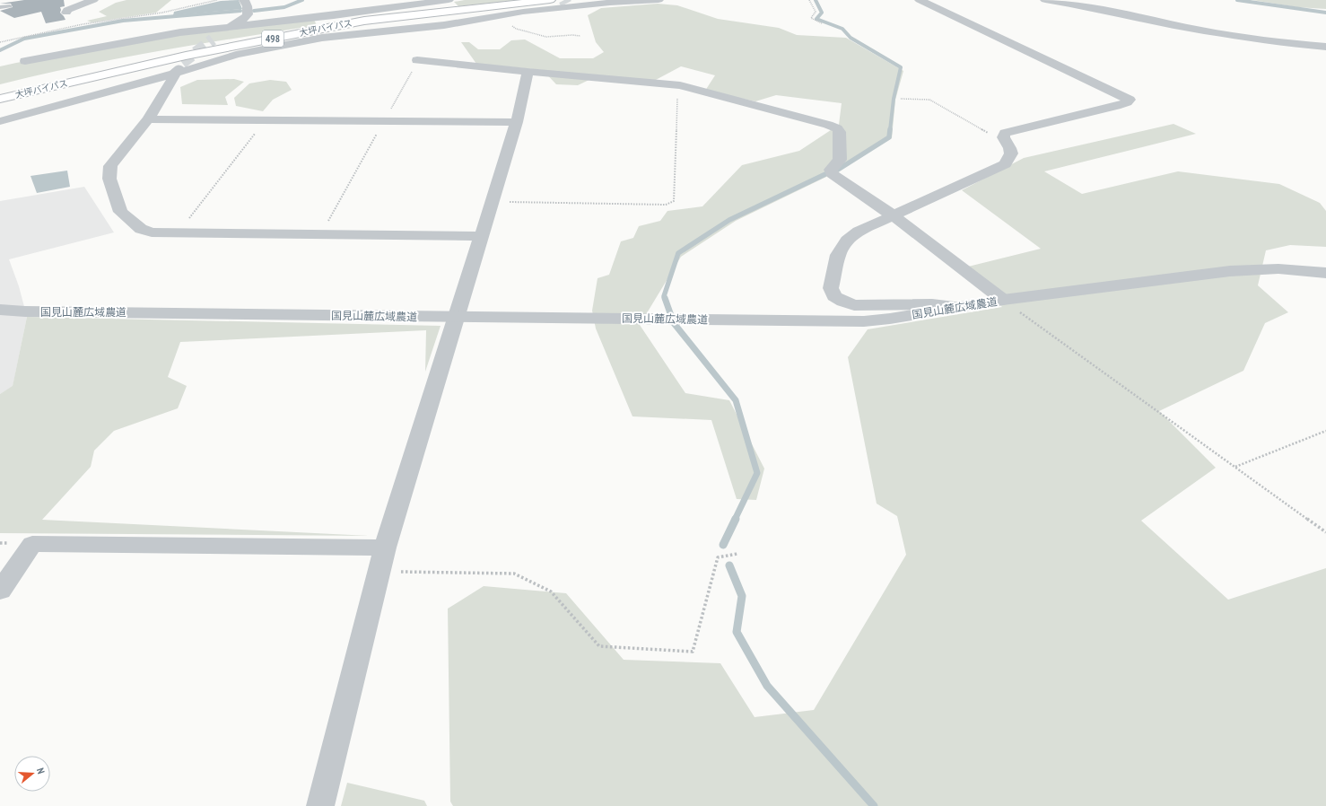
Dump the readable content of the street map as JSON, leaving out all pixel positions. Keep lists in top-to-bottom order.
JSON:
{
  "streets": {
    "highway": ["大坪バイパス", "498"],
    "street": ["国見山麓広域農道"]
  },
  "north": "right"
}
